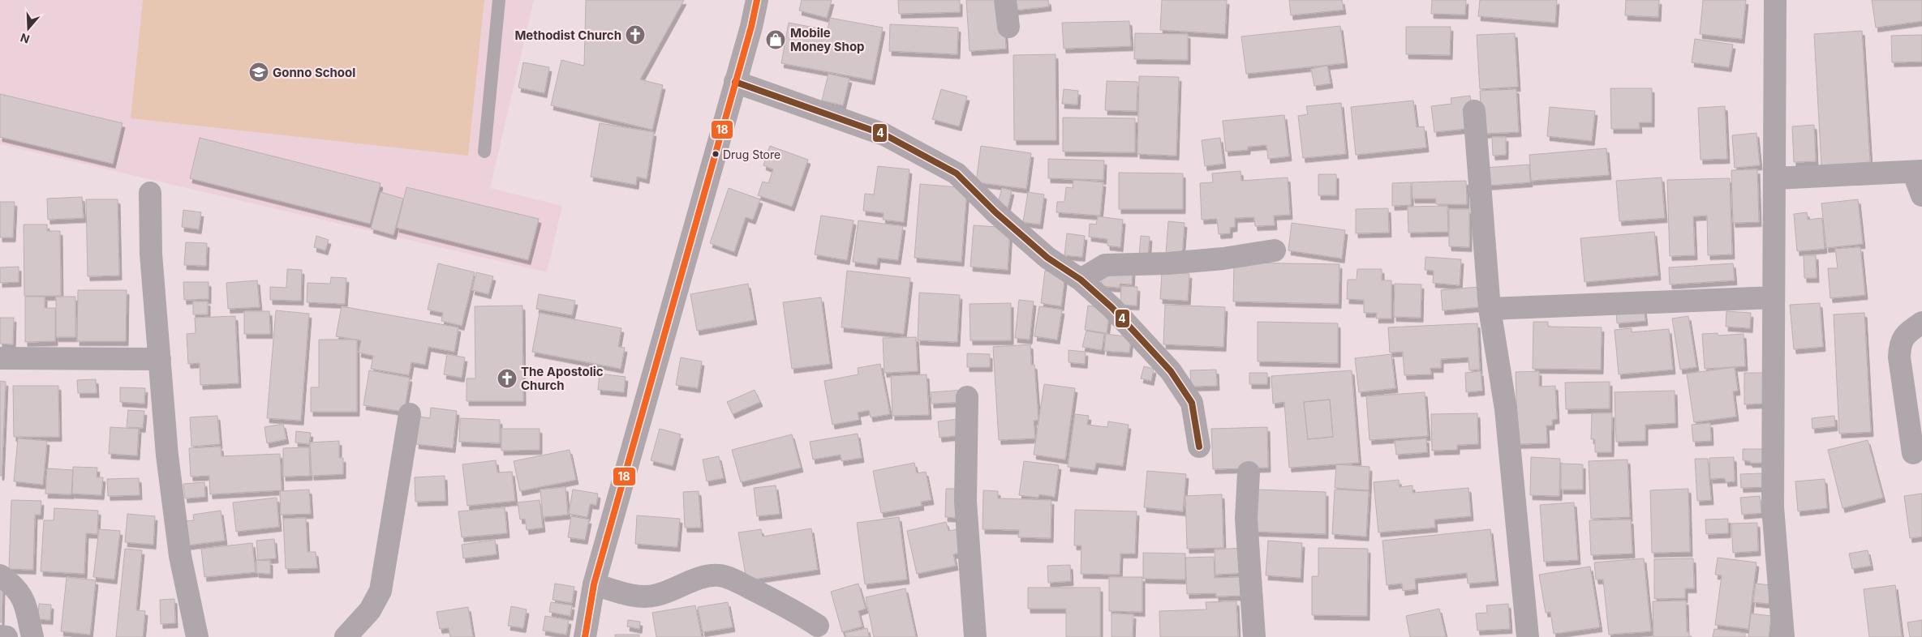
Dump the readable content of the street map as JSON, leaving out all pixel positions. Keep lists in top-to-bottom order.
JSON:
{
  "places": {
    "church": ["Methodist Church", "The Apostolic Church"],
    "shop": ["Mobile Money Shop"],
    "school or university": ["Gonno School"],
    "other": ["Drug Store"]
  },
  "lines": ["transit line 18", "transit line 4"],
  "north": "bottom"
}
